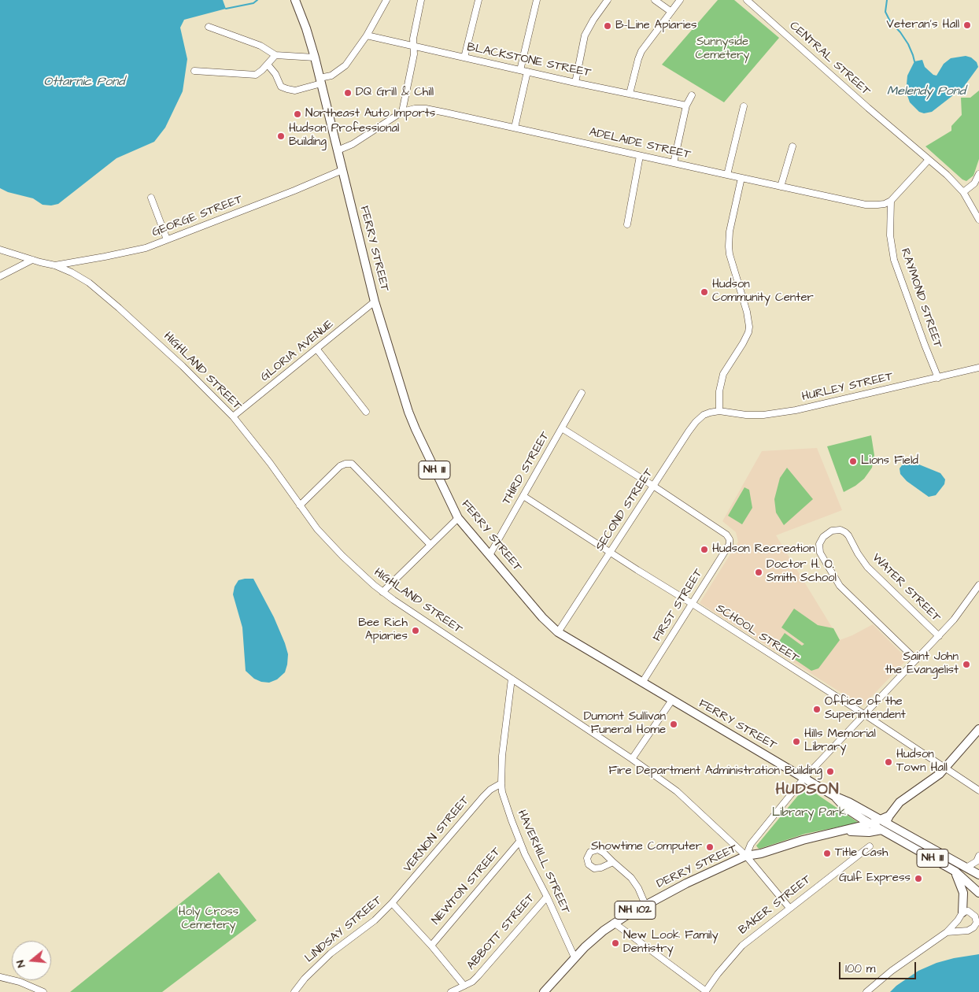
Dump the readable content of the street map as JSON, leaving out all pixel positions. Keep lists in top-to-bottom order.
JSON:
{
  "streets": {
    "main road": [
      "FERRY STREET",
      "NH 111",
      "DERRY STREET",
      "NH 102"
    ],
    "street": [
      "CENTRAL STREET",
      "BLACKSTONE STREET",
      "ADELAIDE STREET",
      "GEORGE STREET",
      "RAYMOND STREET",
      "GLORIA AVENUE",
      "HIGHLAND STREET",
      "HURLEY STREET",
      "THIRD STREET",
      "SECOND STREET",
      "WATER STREET",
      "FIRST STREET",
      "SCHOOL STREET",
      "VERNON STREET",
      "HAVERHILL STREET",
      "NEWTON STREET",
      "BAKER STREET",
      "LINDSAY STREET",
      "ABBOTT STREET"
    ]
  },
  "crossings": [
    ["ADELAIDE STREET", "FERRY STREET"],
    ["ADELAIDE STREET", "RAYMOND STREET"],
    ["GEORGE STREET", "FERRY STREET"],
    ["GEORGE STREET", "HIGHLAND STREET"],
    ["FERRY STREET", "GLORIA AVENUE"],
    ["FERRY STREET", "THIRD STREET"],
    ["FERRY STREET", "SECOND STREET"],
    ["FERRY STREET", "FIRST STREET"],
    ["FERRY STREET", "DERRY STREET"],
    ["RAYMOND STREET", "HURLEY STREET"],
    ["GLORIA AVENUE", "HIGHLAND STREET"],
    ["HIGHLAND STREET", "HAVERHILL STREET"],
    ["HIGHLAND STREET", "DERRY STREET"],
    ["HIGHLAND STREET", "BAKER STREET"],
    ["HURLEY STREET", "SECOND STREET"],
    ["THIRD STREET", "SCHOOL STREET"],
    ["SECOND STREET", "FIRST STREET"],
    ["SECOND STREET", "SCHOOL STREET"],
    ["FIRST STREET", "SCHOOL STREET"],
    ["VERNON STREET", "HAVERHILL STREET"],
    ["VERNON STREET", "LINDSAY STREET"],
    ["HAVERHILL STREET", "DERRY STREET"],
    ["HAVERHILL STREET", "NEWTON STREET"],
    ["HAVERHILL STREET", "ABBOTT STREET"]
  ],
  "districts": ["HUDSON"],
  "water": ["Ottarnic Pond", "Melendy Pond"],
  "parks": ["Sunnyside Cemetery", "Library Park", "Holy Cross Cemetery"],
  "places": [
    "Veteran's Hall",
    "B-Line Apiaries",
    "DQ Grill & Chill",
    "Northeast Auto Imports",
    "Hudson Professional Building",
    "Hudson Community Center",
    "Lions Field",
    "Hudson Recreation",
    "Doctor H. O. Smith School",
    "Bee Rich Apiaries",
    "Saint John the Evangelist",
    "Office of the Superintendent",
    "Dumont Sullivan Funeral Home",
    "Hills Memorial Library",
    "Hudson Town Hall",
    "Fire Department Administration Building",
    "Showtime Computer",
    "Title Cash",
    "Gulf Express",
    "New Look Family Dentistry"
  ],
  "scale_bar": "100 m",
  "north": "left"
}
